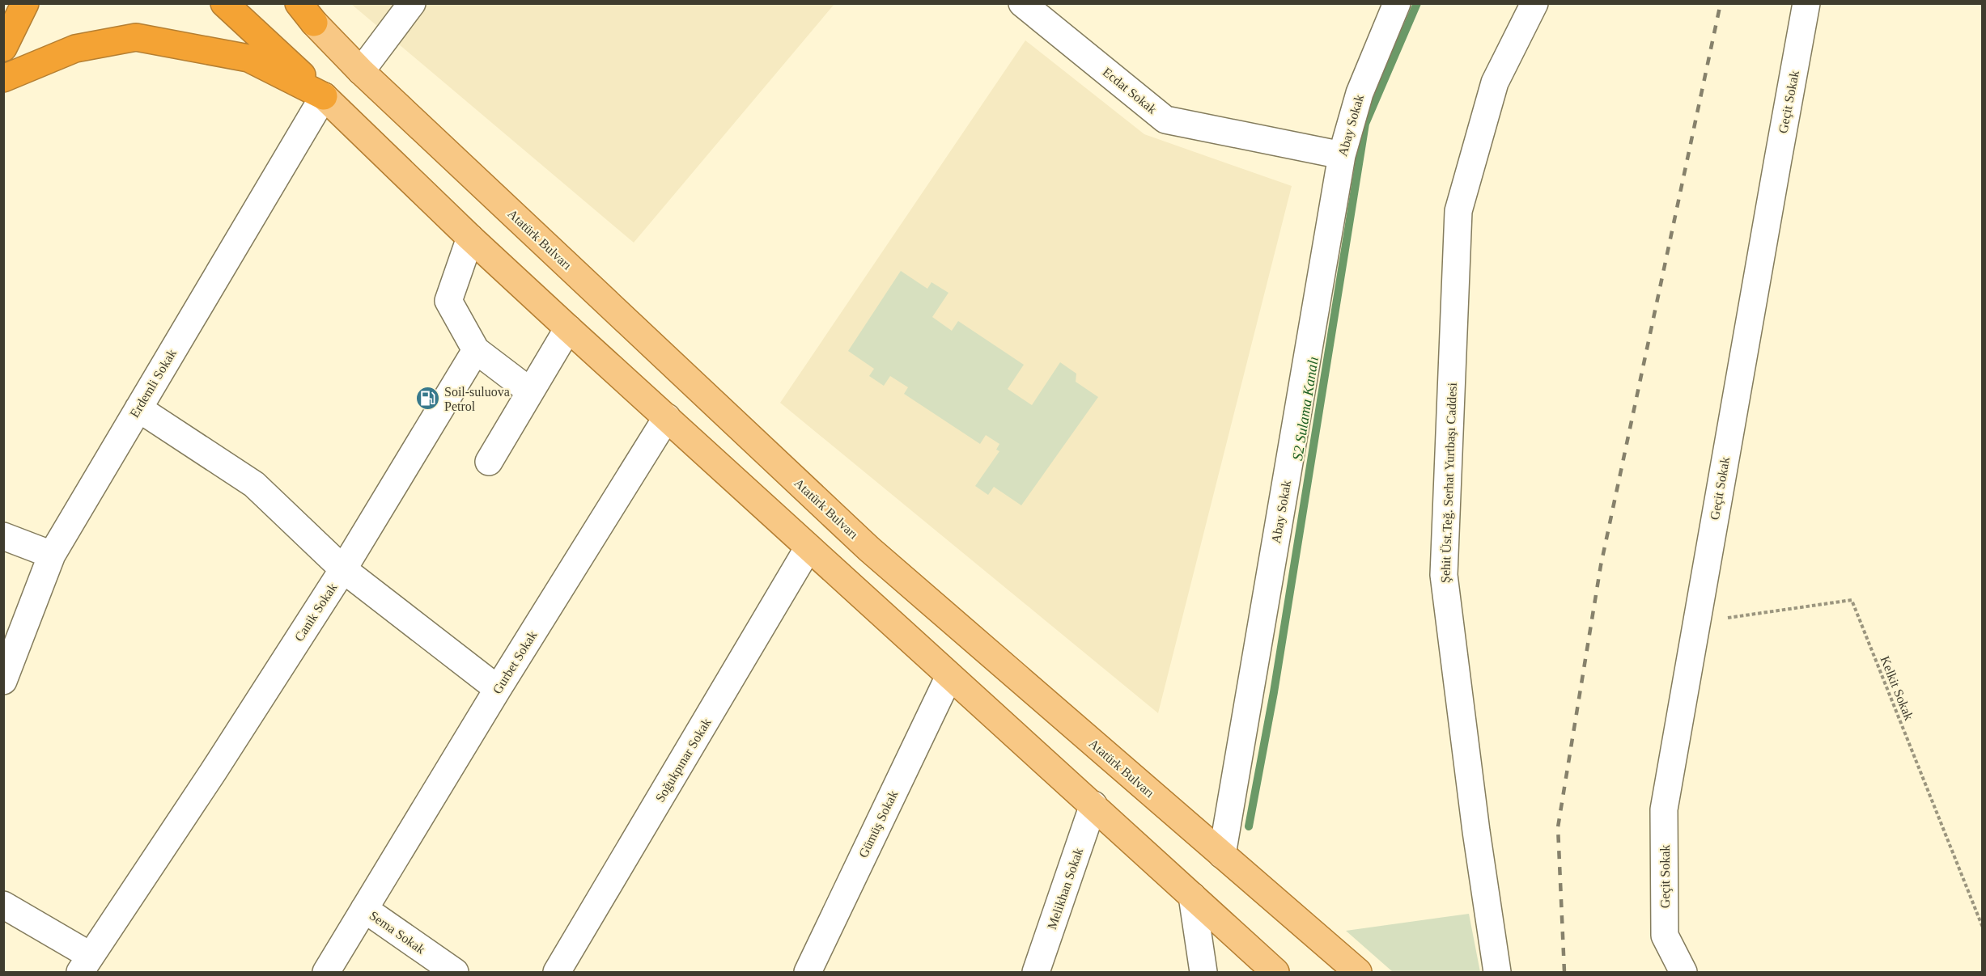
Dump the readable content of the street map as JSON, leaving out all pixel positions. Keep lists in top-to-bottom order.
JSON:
{
  "streets": {
    "main road": ["Atatürk Bulvarı"],
    "street": [
      "Ecdat Sokak",
      "Geçit Sokak",
      "Abay Sokak",
      "Erdemli Sokak",
      "Şehit Üst.Teğ. Serhat Yurtbaşı Caddesi",
      "Canik Sokak",
      "Gurbet Sokak",
      "Soğukpınar Sokak",
      "Gümüş Sokak",
      "Melikhan Sokak",
      "Sema Sokak"
    ],
    "path": ["Kelkit Sokak"]
  },
  "crossings": [
    ["Ecdat Sokak", "Abay Sokak"],
    ["Geçit Sokak", "Kelkit Sokak"],
    ["Abay Sokak", "Atatürk Bulvarı"],
    ["Gurbet Sokak", "Sema Sokak"]
  ],
  "water": ["S2 Sulama Kanalı"],
  "places": {
    "fuel station": ["Soil-suluova Petrol"]
  }
}
